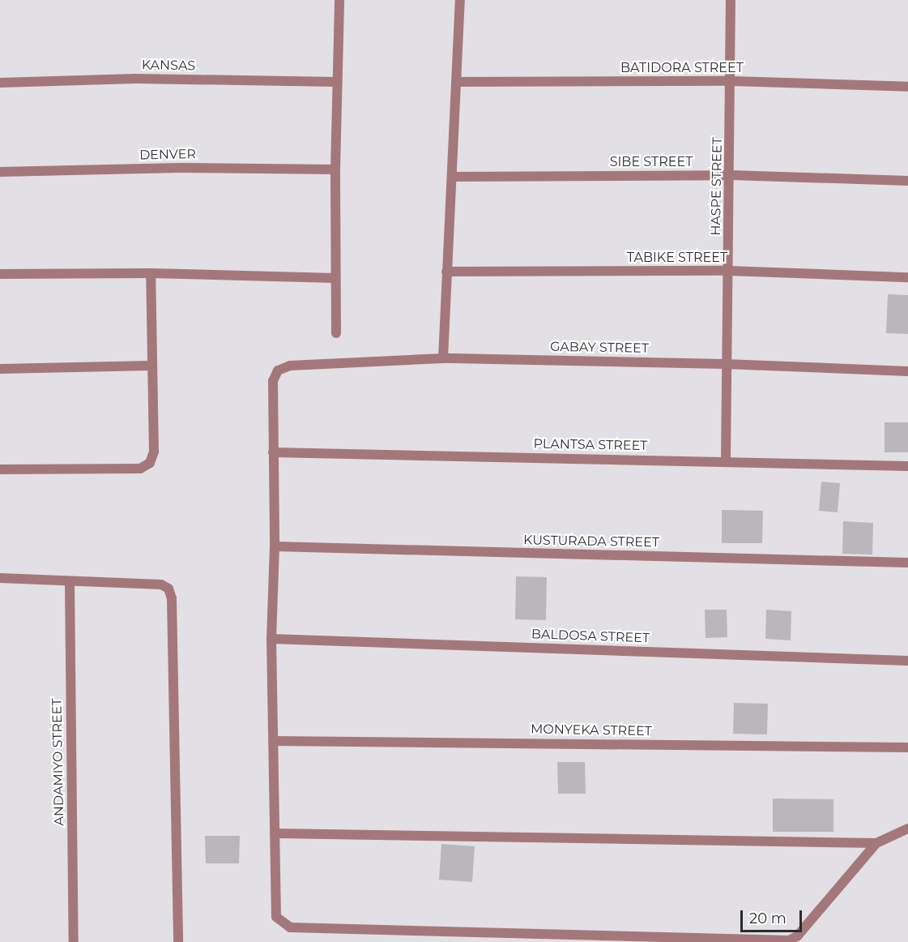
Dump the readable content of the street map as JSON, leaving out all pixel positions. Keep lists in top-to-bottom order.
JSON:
{
  "streets": {
    "street": [
      "KANSAS",
      "BATIDORA STREET",
      "DENVER",
      "SIBE STREET",
      "HASPE STREET",
      "TABIKE STREET",
      "GABAY STREET",
      "PLANTSA STREET",
      "KUSTURADA STREET",
      "BALDOSA STREET",
      "MONYEKA STREET",
      "ANDAMIYO STREET"
    ]
  },
  "crossings": [
    ["BATIDORA STREET", "HASPE STREET"],
    ["SIBE STREET", "HASPE STREET"],
    ["HASPE STREET", "TABIKE STREET"],
    ["HASPE STREET", "GABAY STREET"],
    ["HASPE STREET", "PLANTSA STREET"],
    ["GABAY STREET", "PLANTSA STREET"]
  ],
  "scale_bar": "20 m"
}
